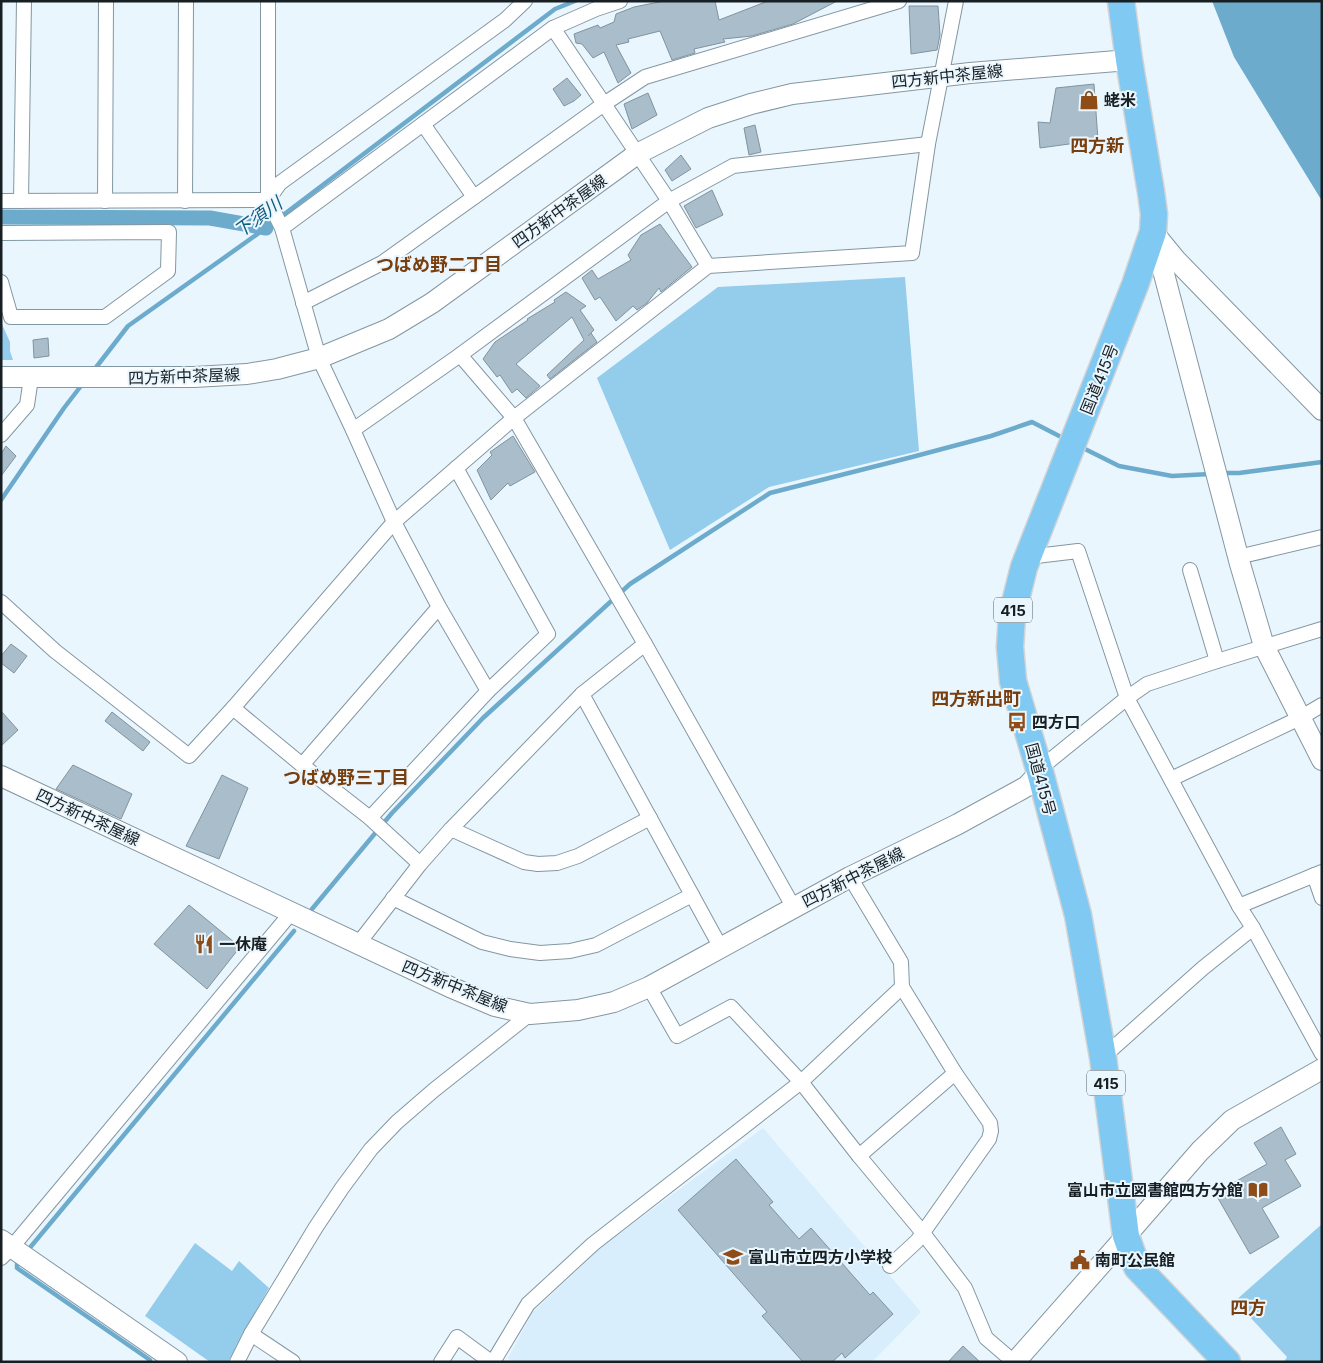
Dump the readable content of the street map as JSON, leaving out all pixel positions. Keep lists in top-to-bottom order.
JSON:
{
  "streets": {
    "highway": ["国道415号", "415"],
    "main road": ["四方新中茶屋線"]
  },
  "crossings": [
    ["四方新中茶屋線", "国道415号"]
  ],
  "districts": [
    "四方新",
    "つばめ野二丁目",
    "四方新出町",
    "つばめ野三丁目",
    "四方"
  ],
  "water": ["下須川"],
  "places": {
    "shop": ["蛯米"],
    "bus stop": ["四方口"],
    "restaurant": ["一休庵"],
    "library": ["富山市立図書館四方分館"],
    "school or university": ["富山市立四方小学校"],
    "public building": ["南町公民館"]
  }
}
